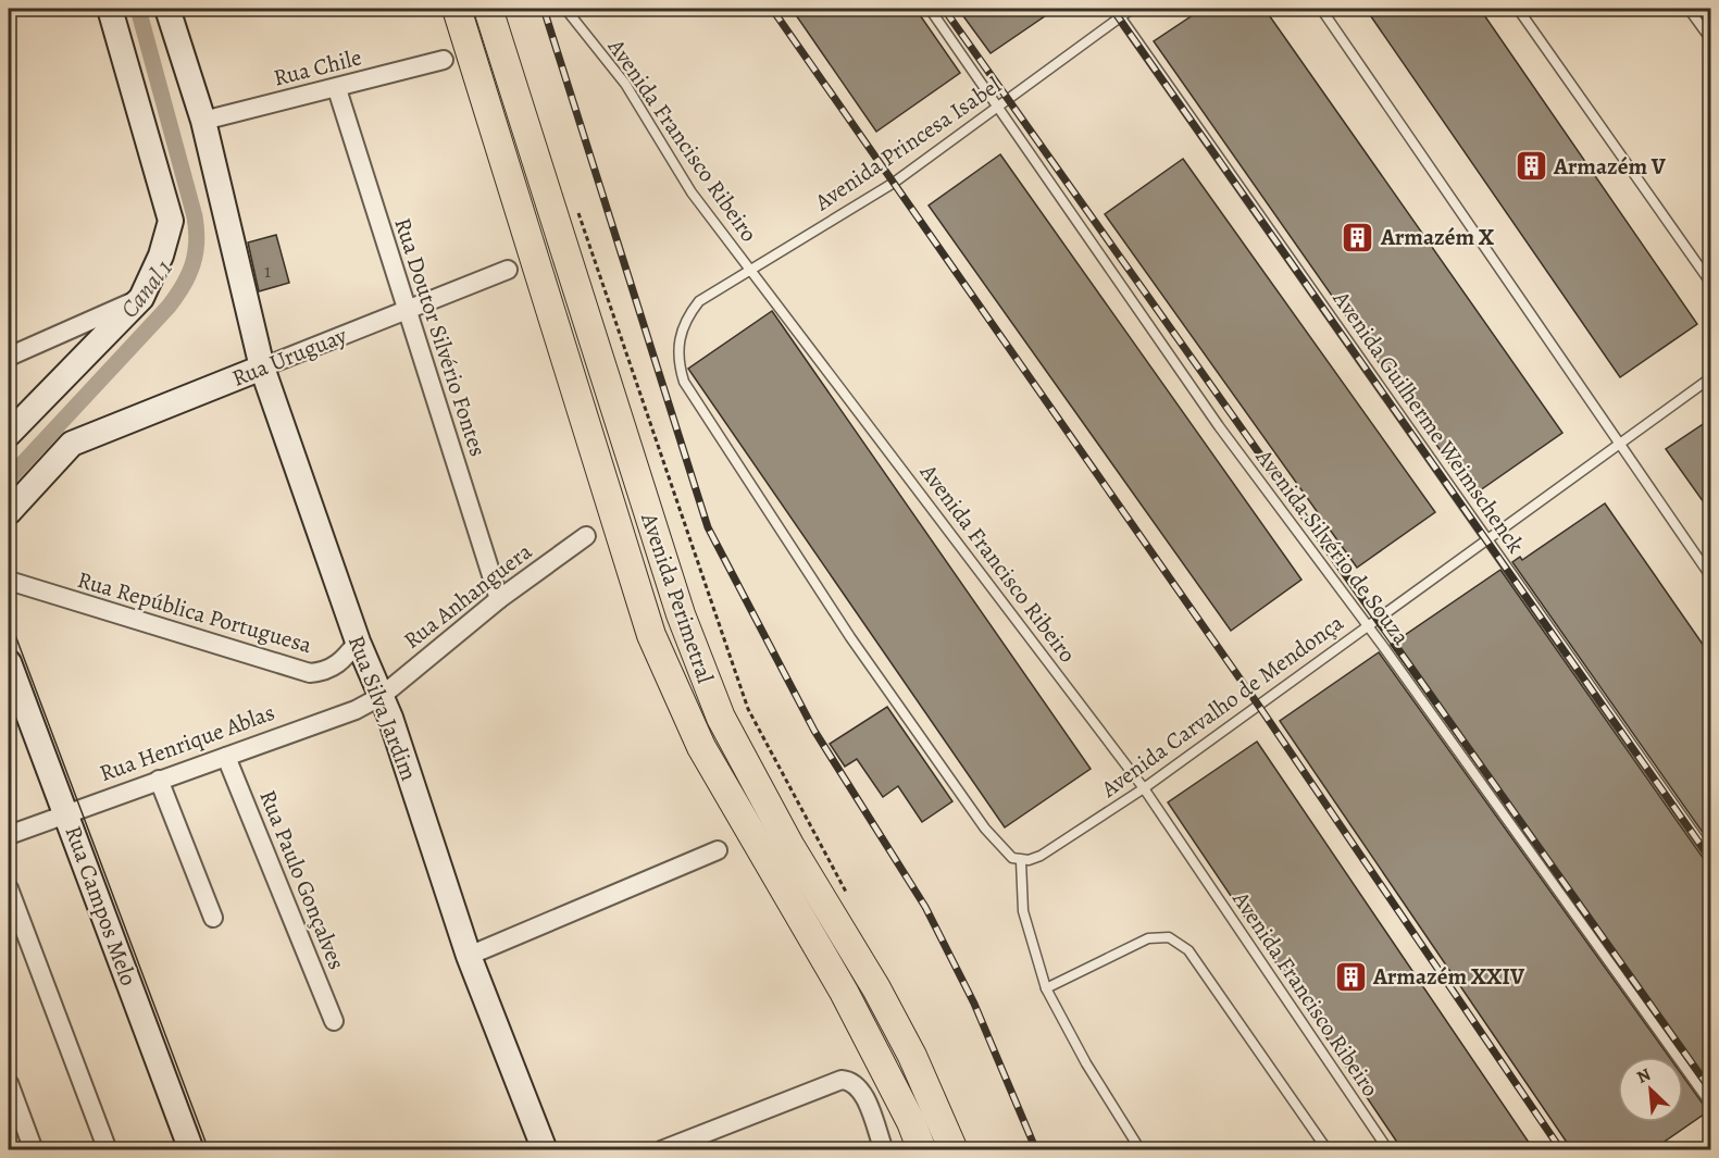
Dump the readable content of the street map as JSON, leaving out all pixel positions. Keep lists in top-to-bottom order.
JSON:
{
  "streets": {
    "main road": ["Avenida Perimetral"],
    "street": [
      "Rua Chile",
      "Rua Doutor Silvério Fontes",
      "Rua Uruguay",
      "Rua Anhanguera",
      "Rua República Portuguesa",
      "Rua Silva Jardim",
      "Rua Henrique Ablas",
      "Rua Paulo Gonçalves",
      "Rua Campos Melo"
    ],
    "lane": [
      "Avenida Francisco Ribeiro",
      "Avenida Princesa Isabel",
      "Avenida Guilherme Weimschenck",
      "Avenida Silvério de Souza",
      "Avenida Carvalho de Mendonça"
    ]
  },
  "crossings": [
    ["Rua Chile", "Rua Doutor Silvério Fontes"],
    ["Rua Chile", "Rua Silva Jardim"],
    ["Avenida Francisco Ribeiro", "Avenida Princesa Isabel"],
    ["Avenida Francisco Ribeiro", "Avenida Carvalho de Mendonça"],
    ["Avenida Princesa Isabel", "Avenida Guilherme Weimschenck"],
    ["Avenida Princesa Isabel", "Avenida Silvério de Souza"],
    ["Avenida Princesa Isabel", "Avenida Carvalho de Mendonça"],
    ["Rua Doutor Silvério Fontes", "Rua Uruguay"],
    ["Rua Doutor Silvério Fontes", "Rua Anhanguera"],
    ["Rua Uruguay", "Rua Silva Jardim"],
    ["Avenida Guilherme Weimschenck", "Avenida Carvalho de Mendonça"],
    ["Avenida Silvério de Souza", "Avenida Carvalho de Mendonça"],
    ["Rua Anhanguera", "Rua Silva Jardim"],
    ["Rua Anhanguera", "Rua Henrique Ablas"],
    ["Rua República Portuguesa", "Rua Silva Jardim"],
    ["Rua Silva Jardim", "Rua Henrique Ablas"],
    ["Rua Henrique Ablas", "Rua Paulo Gonçalves"],
    ["Rua Henrique Ablas", "Rua Campos Melo"]
  ],
  "water": ["Canal 1"],
  "places": {
    "building": ["Armazém V", "Armazém X", "Armazém XXIV"]
  },
  "house_numbers": ["1"],
  "north": "top left"
}
